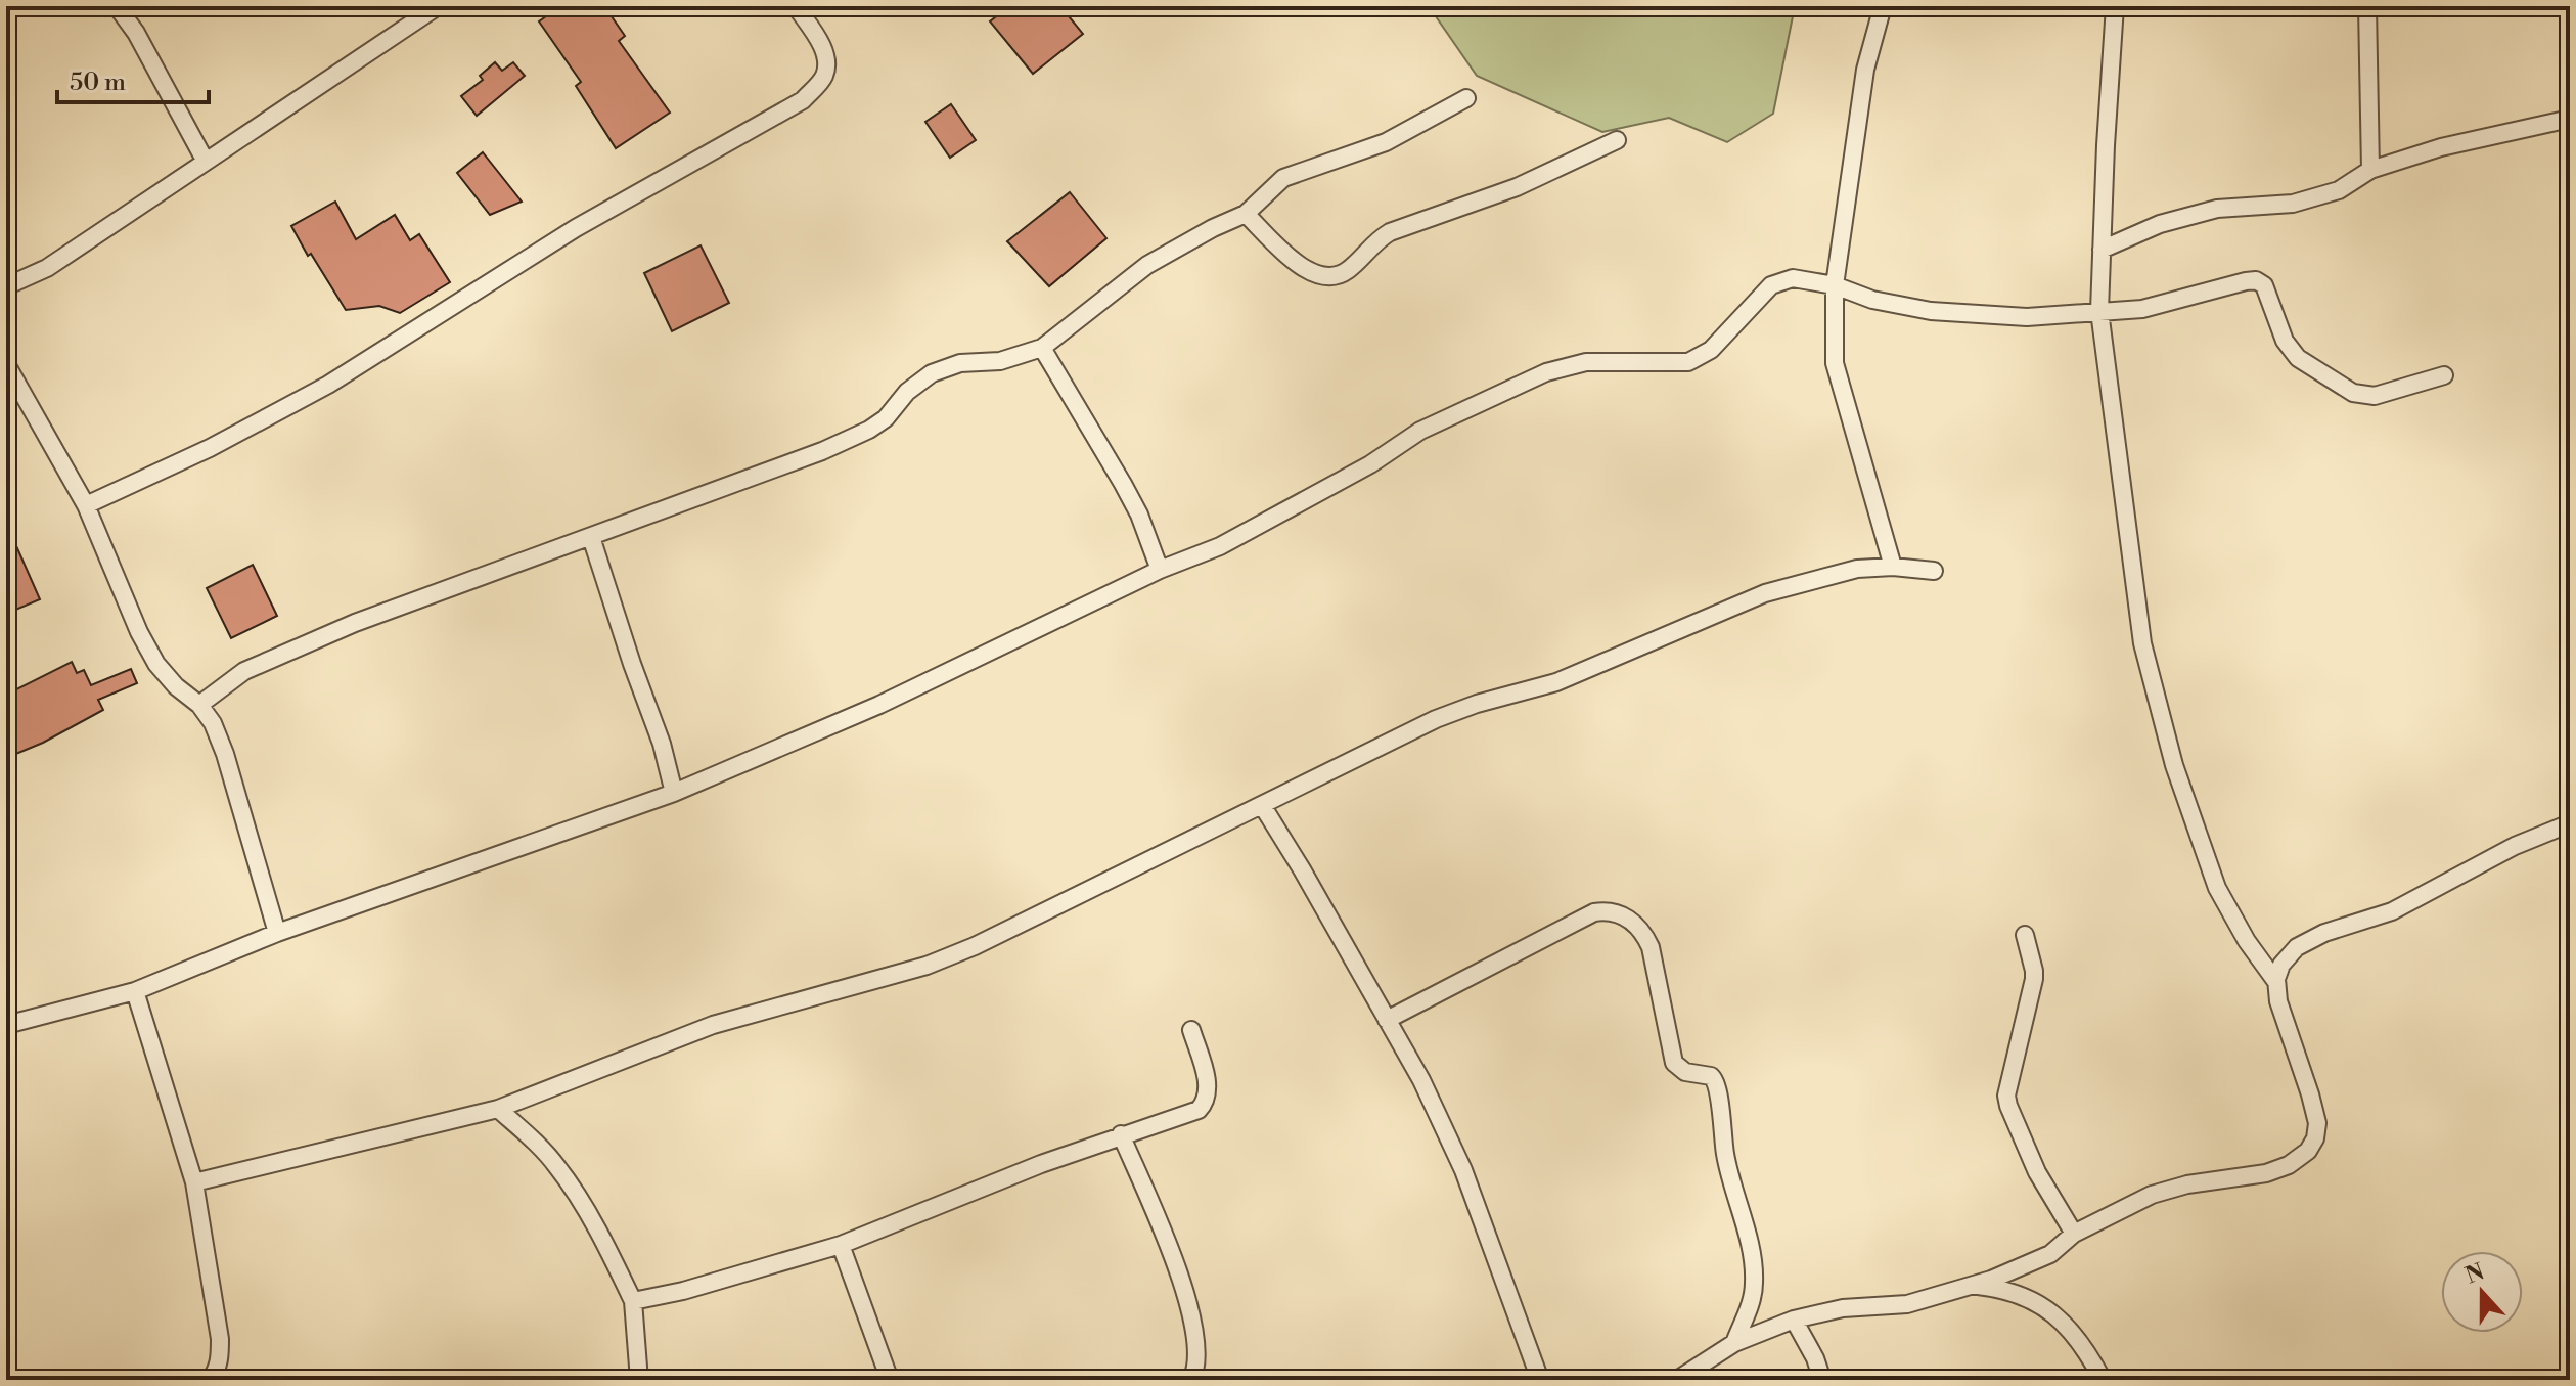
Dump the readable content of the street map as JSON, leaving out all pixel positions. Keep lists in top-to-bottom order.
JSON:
{
  "scale_bar": "50 m",
  "north": "top"
}
